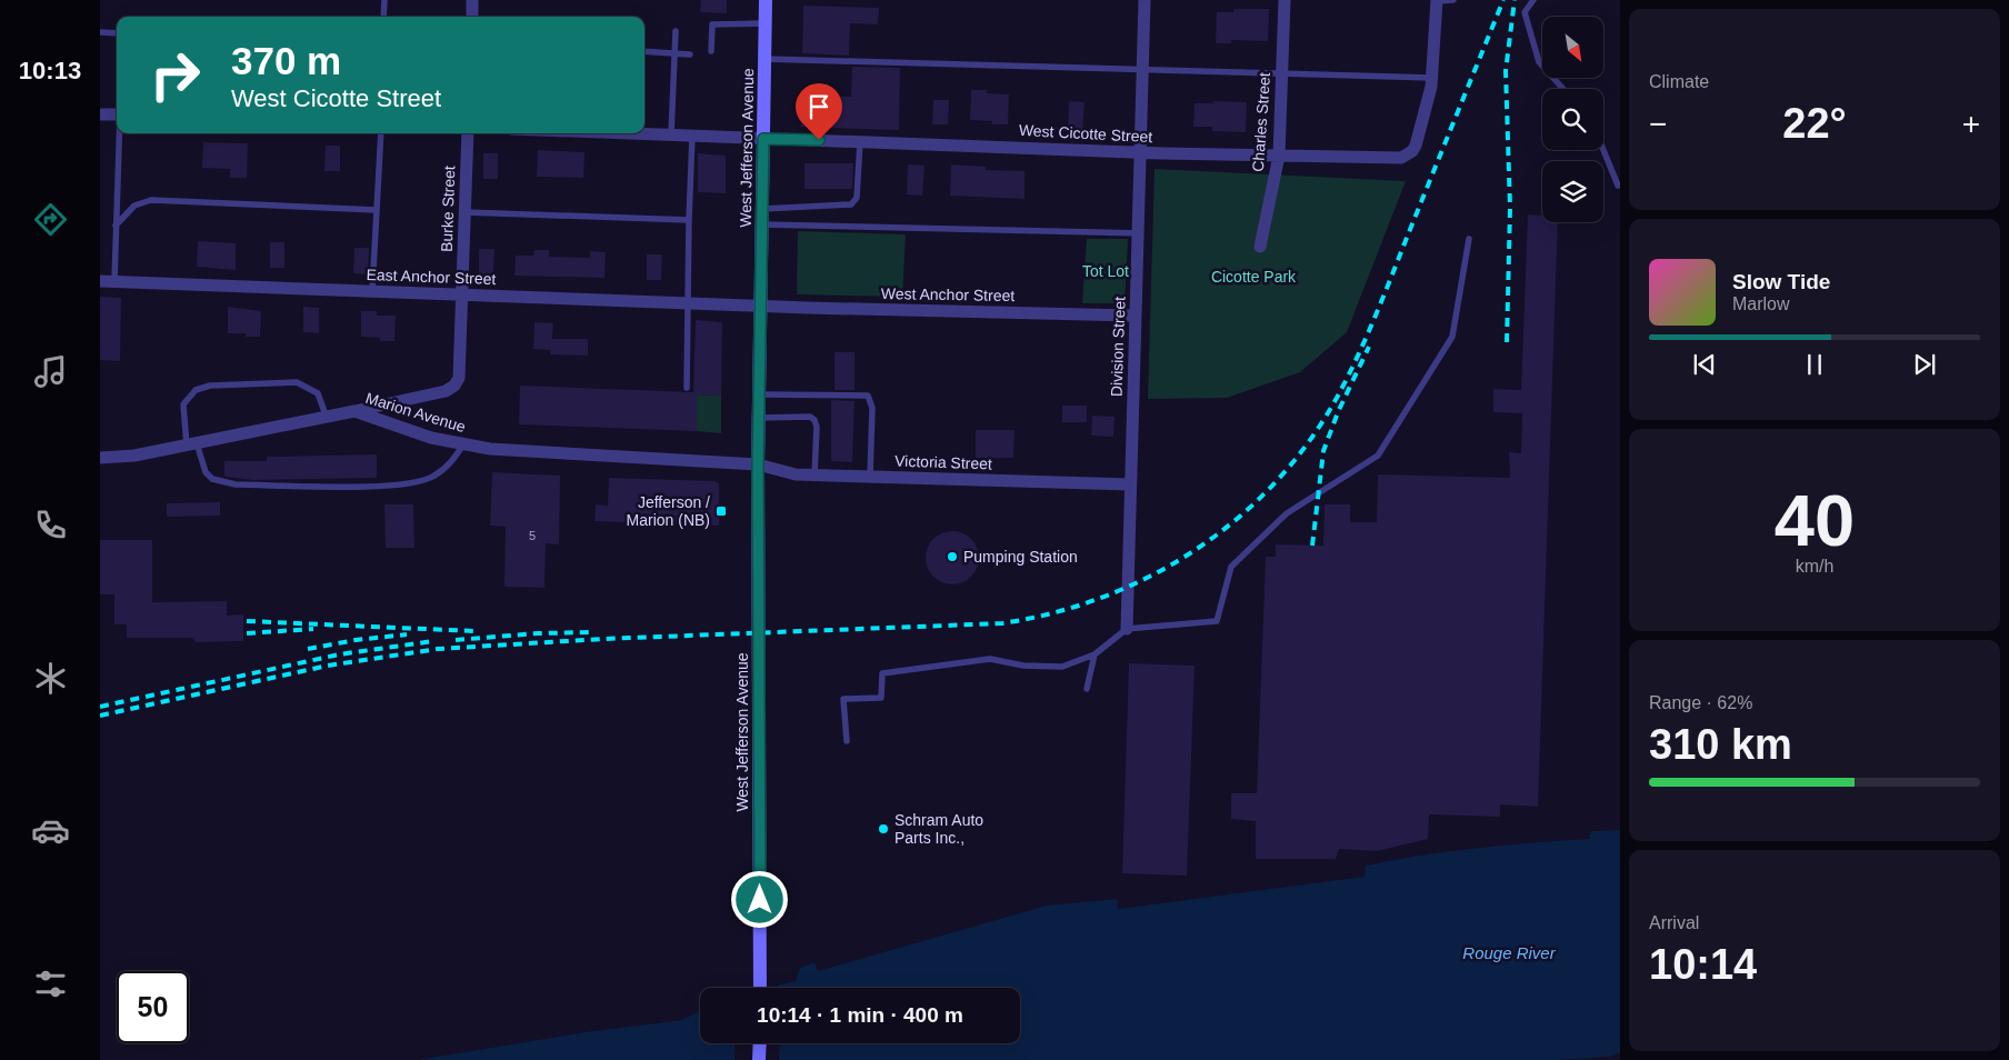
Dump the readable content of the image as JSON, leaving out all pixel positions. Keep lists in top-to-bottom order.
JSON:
{
  "streets": {
    "main road": ["West Jefferson Avenue"],
    "street": [
      "Charles Street",
      "West Cicotte Street",
      "Burke Street",
      "East Anchor Street",
      "West Anchor Street",
      "Division Street",
      "Marion Avenue",
      "Victoria Street"
    ]
  },
  "crossings": [
    ["Charles Street", "West Cicotte Street"],
    ["West Cicotte Street", "West Jefferson Avenue"],
    ["West Cicotte Street", "Division Street"],
    ["West Jefferson Avenue", "East Anchor Street"],
    ["West Jefferson Avenue", "West Anchor Street"],
    ["West Jefferson Avenue", "Marion Avenue"],
    ["West Jefferson Avenue", "Victoria Street"],
    ["Burke Street", "East Anchor Street"],
    ["Burke Street", "Marion Avenue"],
    ["East Anchor Street", "West Anchor Street"],
    ["West Anchor Street", "Division Street"],
    ["Division Street", "Victoria Street"],
    ["Marion Avenue", "Victoria Street"]
  ],
  "water": ["Rouge River"],
  "parks": ["Tot Lot", "Cicotte Park"],
  "places": {
    "transit": ["Jefferson / Marion (NB)"],
    "other": ["Pumping Station", "Schram Auto Parts Inc.,"]
  },
  "house_numbers": ["5"],
  "north": "bottom right",
  "page": {
    "tabs": "10:13",
    "tile": [
      "Climate",
      ["40", "km/h"],
      ["Range · 62%", "310 km"],
      ["Arrival", "10:14"]
    ],
    "turn": ["370 m", "West Cicotte Street"],
    "heat": ["−", "22°", "+"],
    "song": ["Slow Tide", "Marlow"],
    "limit": "50",
    "trip": "10:14 · 1 min · 400 m"
  }
}
